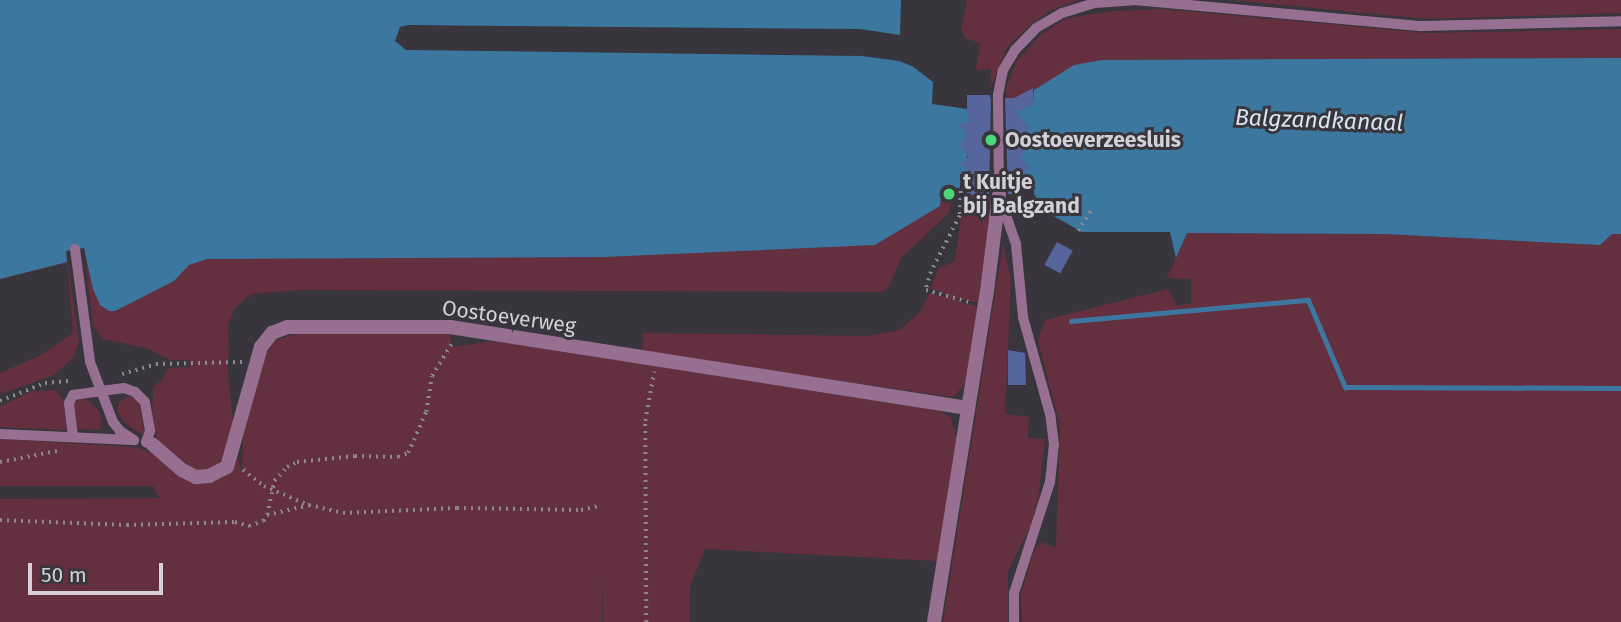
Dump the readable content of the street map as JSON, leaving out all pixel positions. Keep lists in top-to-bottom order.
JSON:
{
  "streets": {
    "street": ["Oostoeverweg"]
  },
  "water": ["Balgzandkanaal"],
  "places": ["Oostoeverzeesluis", "t Kuitje bij Balgzand"],
  "scale_bar": "50 m"
}
